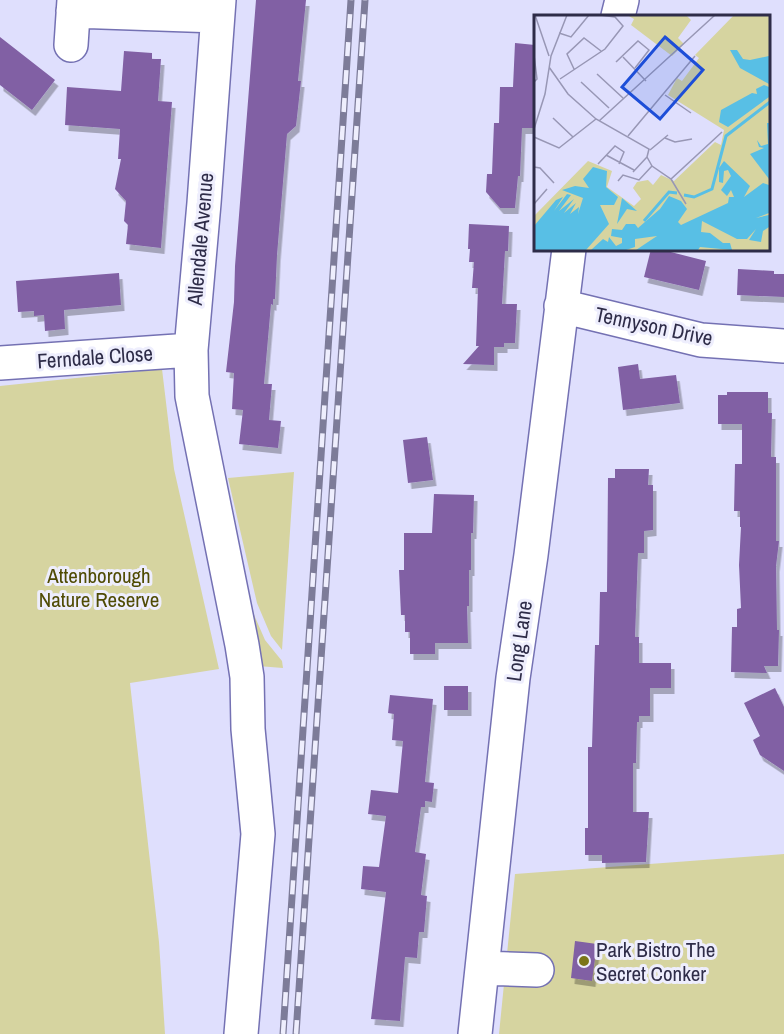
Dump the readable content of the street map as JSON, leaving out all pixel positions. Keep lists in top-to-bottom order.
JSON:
{
  "streets": {
    "street": [
      "Allendale Avenue",
      "Tennyson Drive",
      "Ferndale Close",
      "Long Lane"
    ]
  },
  "crossings": [
    ["Allendale Avenue", "Ferndale Close"],
    ["Tennyson Drive", "Long Lane"]
  ],
  "parks": ["Attenborough Nature Reserve"],
  "places": ["Park Bistro The Secret Conker"]
}
